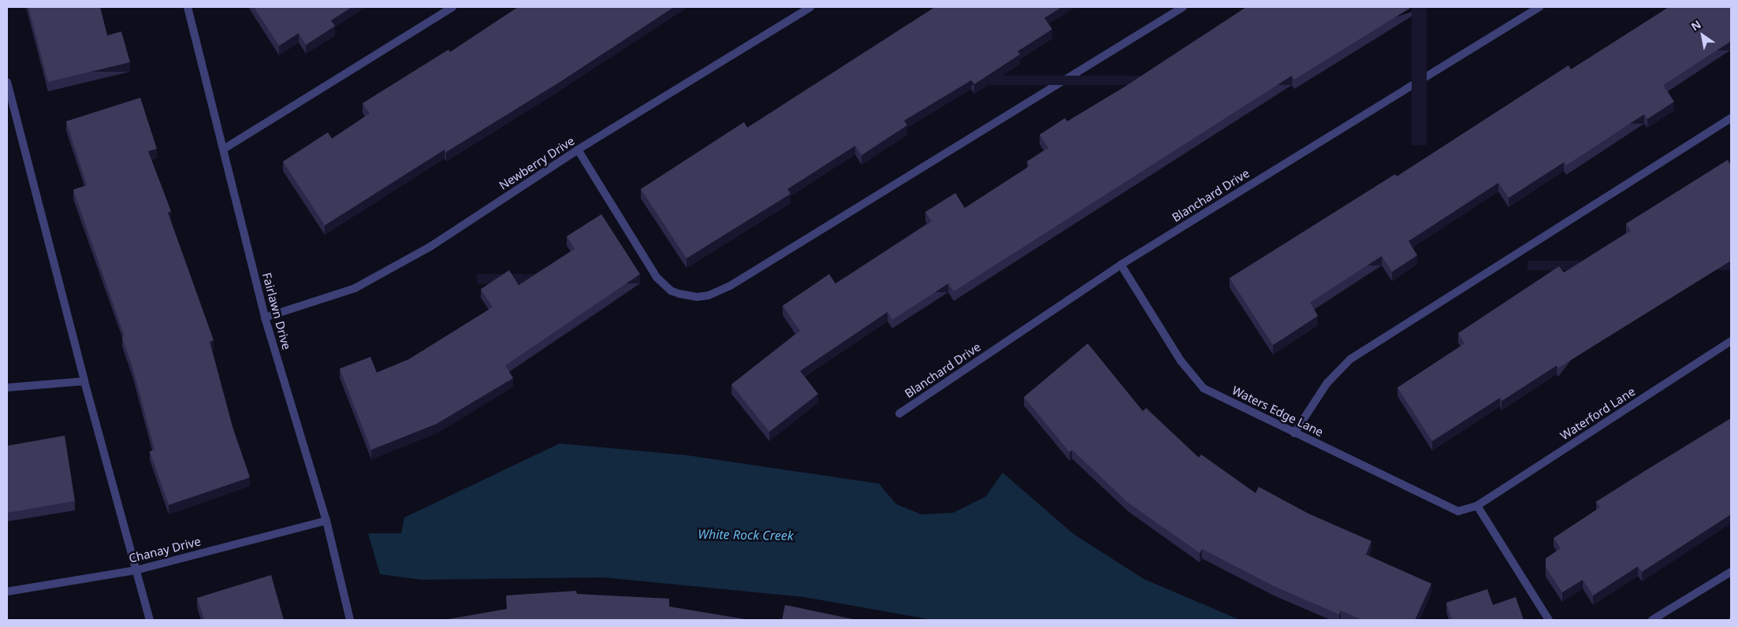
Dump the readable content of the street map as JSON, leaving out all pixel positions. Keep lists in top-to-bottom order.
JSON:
{
  "streets": {
    "street": [
      "Newberry Drive",
      "Blanchard Drive",
      "Fairlawn Drive",
      "Waters Edge Lane",
      "Waterford Lane",
      "Chanay Drive"
    ]
  },
  "crossings": [
    ["Newberry Drive", "Fairlawn Drive"],
    ["Blanchard Drive", "Waters Edge Lane"],
    ["Fairlawn Drive", "Chanay Drive"],
    ["Waters Edge Lane", "Waterford Lane"]
  ],
  "water": ["White Rock Creek"],
  "north": "top left"
}
